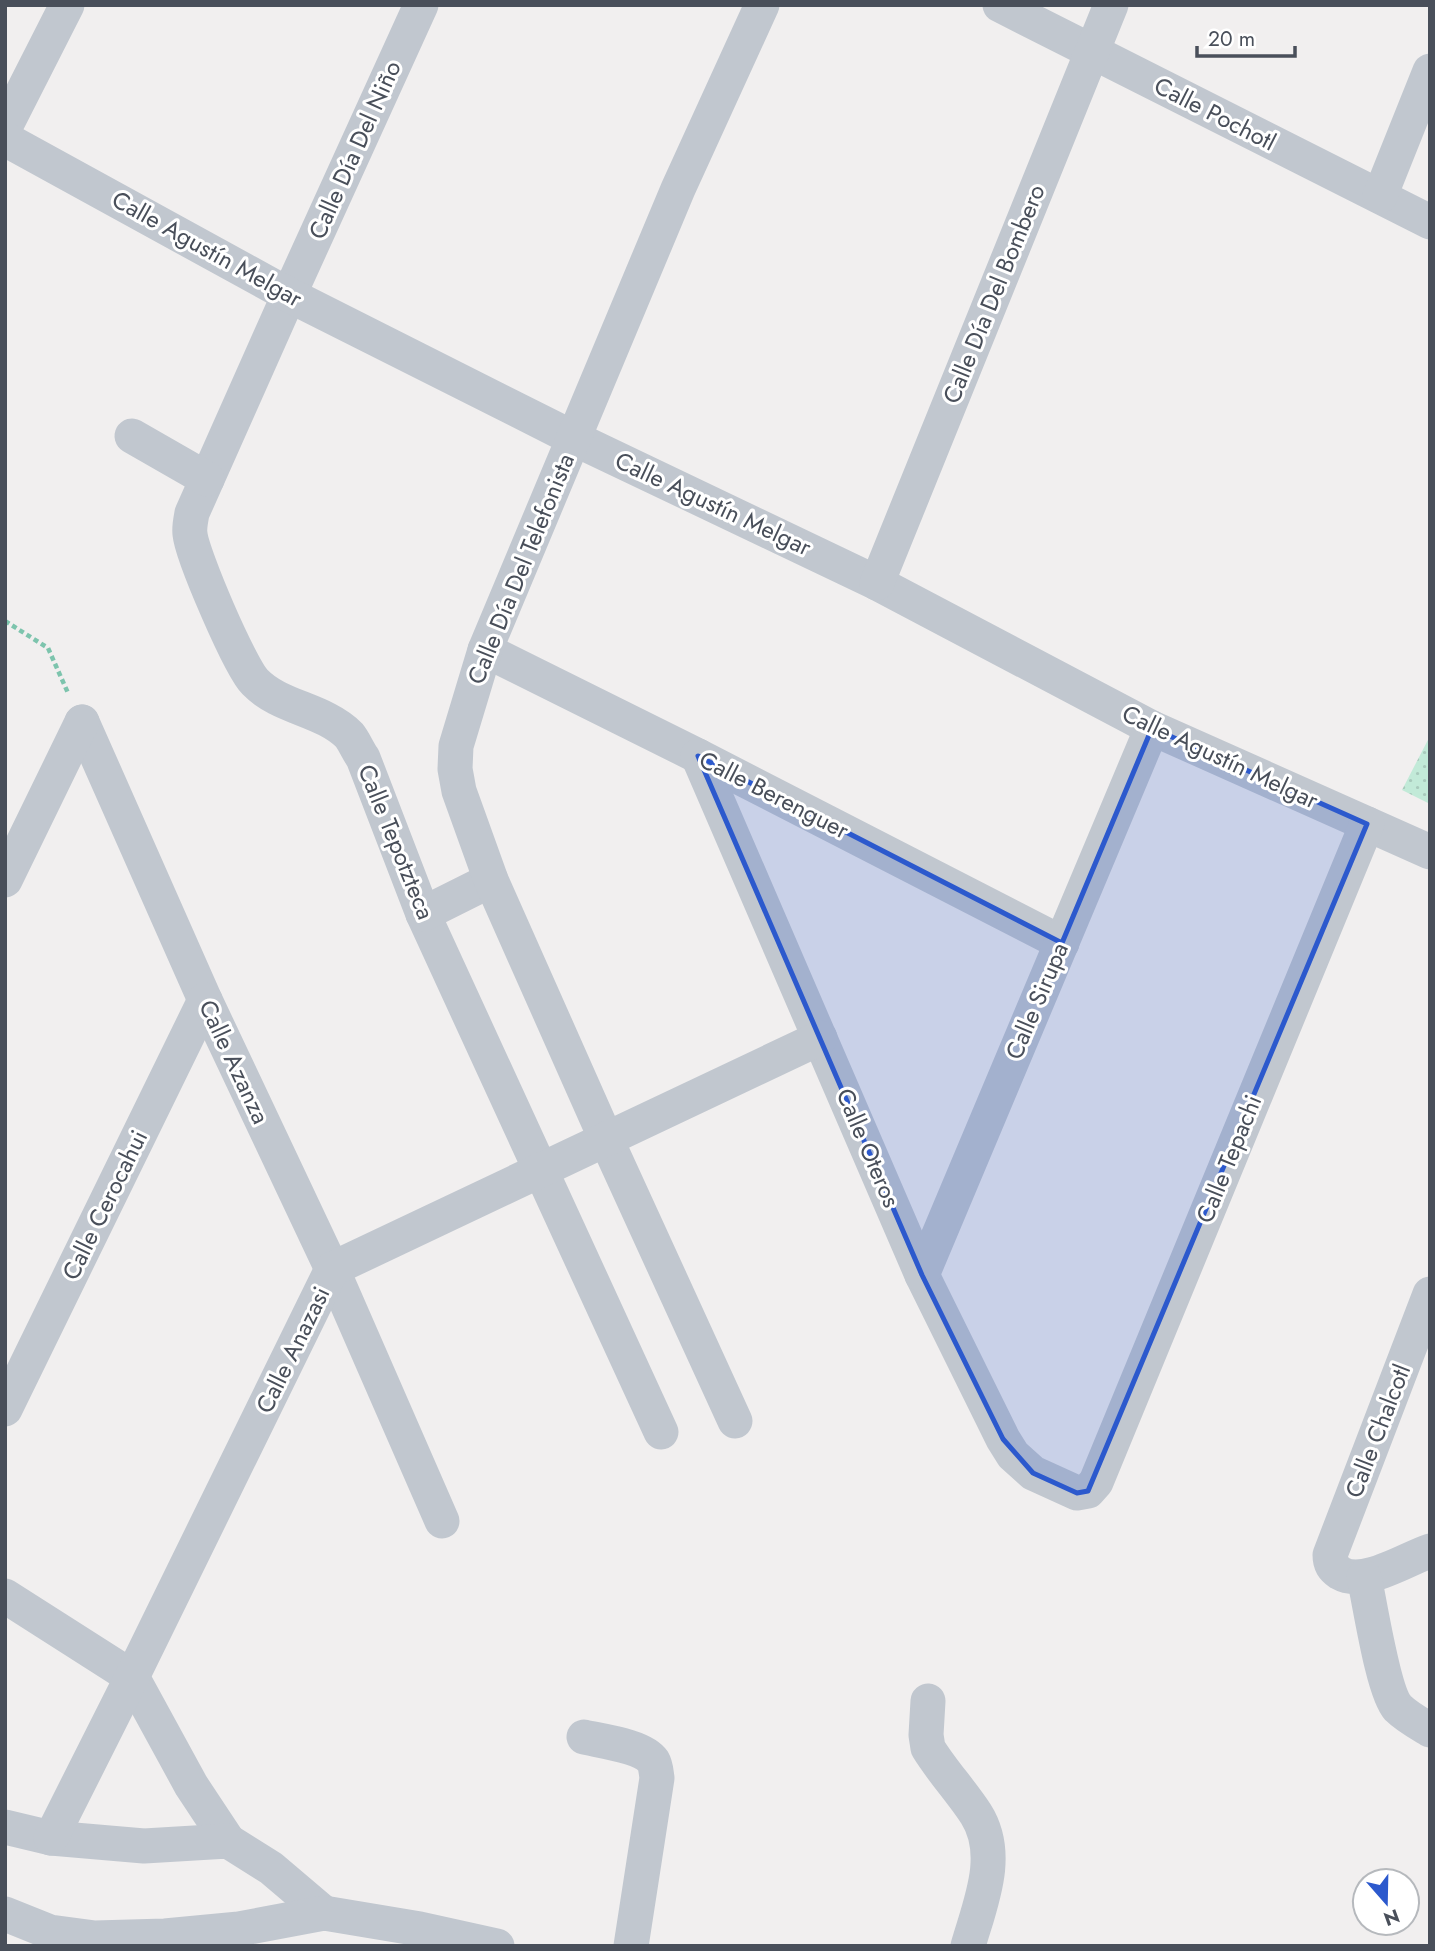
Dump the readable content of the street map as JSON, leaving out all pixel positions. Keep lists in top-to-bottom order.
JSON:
{
  "streets": {
    "street": [
      "Calle Pochotl",
      "Calle Día Del Niño",
      "Calle Agustín Melgar",
      "Calle Día Del Bombero",
      "Calle Día Del Telefonista",
      "Calle Berenguer",
      "Calle Tepotzteca",
      "Calle Sirupa",
      "Calle Azanza",
      "Calle Oteros",
      "Calle Tepachi",
      "Calle Cerocahui",
      "Calle Anazasi",
      "Calle Chalcotl"
    ]
  },
  "crossings": [
    ["Calle Pochotl", "Calle Día Del Bombero"],
    ["Calle Día Del Niño", "Calle Agustín Melgar"],
    ["Calle Día Del Niño", "Calle Tepotzteca"],
    ["Calle Agustín Melgar", "Calle Día Del Bombero"],
    ["Calle Agustín Melgar", "Calle Día Del Telefonista"],
    ["Calle Agustín Melgar", "Calle Tepotzteca"],
    ["Calle Agustín Melgar", "Calle Sirupa"],
    ["Calle Agustín Melgar", "Calle Tepachi"],
    ["Calle Día Del Telefonista", "Calle Berenguer"],
    ["Calle Día Del Telefonista", "Calle Anazasi"],
    ["Calle Berenguer", "Calle Sirupa"],
    ["Calle Berenguer", "Calle Oteros"],
    ["Calle Tepotzteca", "Calle Anazasi"],
    ["Calle Sirupa", "Calle Oteros"],
    ["Calle Azanza", "Calle Cerocahui"],
    ["Calle Azanza", "Calle Anazasi"],
    ["Calle Oteros", "Calle Tepachi"],
    ["Calle Oteros", "Calle Anazasi"]
  ],
  "scale_bar": "20 m",
  "north": "bottom"
}
